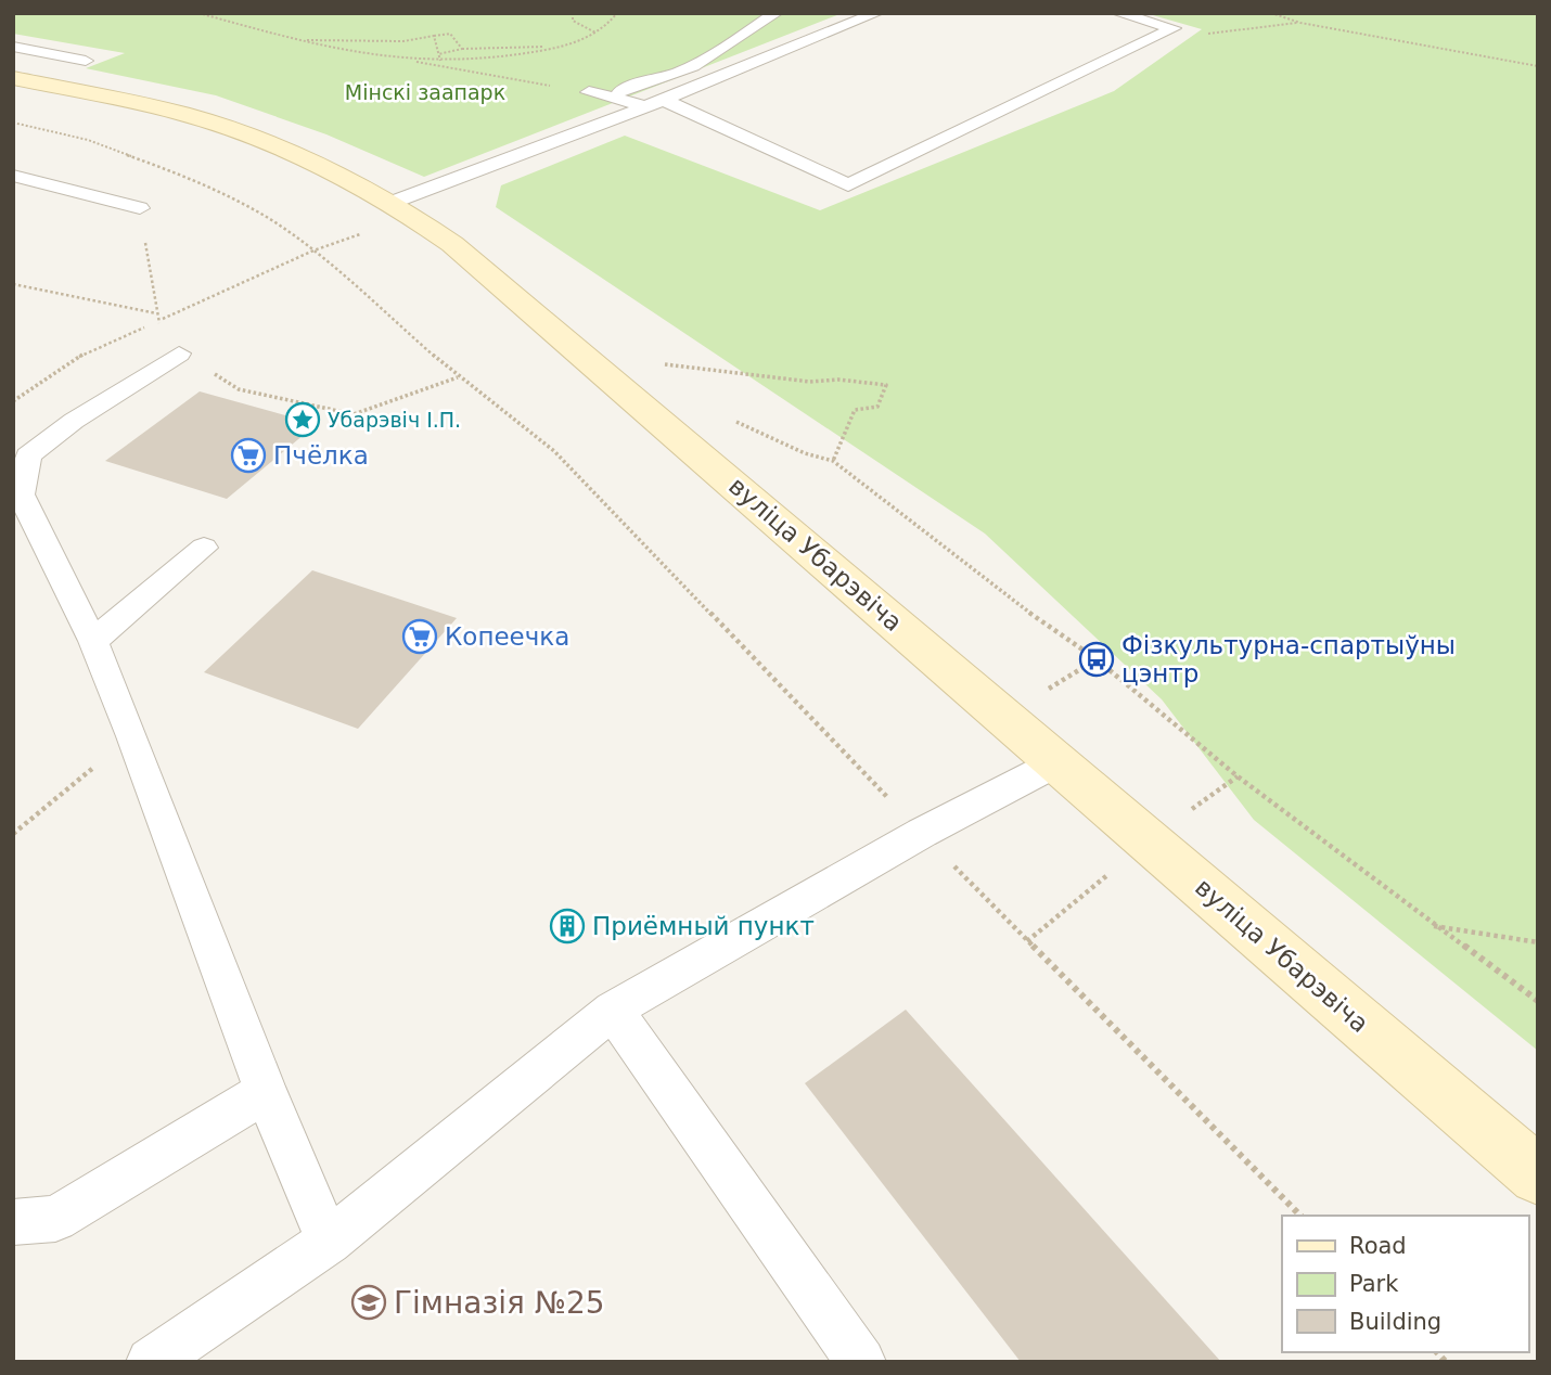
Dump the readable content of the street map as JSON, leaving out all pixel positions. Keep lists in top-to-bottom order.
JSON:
{
  "streets": {
    "main road": ["вуліца Убарэвіча"]
  },
  "parks": ["Мінскі заапарк"],
  "places": {
    "place": ["Убарэвіч І.П."],
    "supermarket": ["Пчёлка", "Копеечка"],
    "bus stop": ["Фізкультурна-спартыўны цэнтр"],
    "building": ["Приёмный пункт"],
    "school or university": ["Гімназія №25"]
  },
  "legend": ["Road", "Park", "Building"]
}
